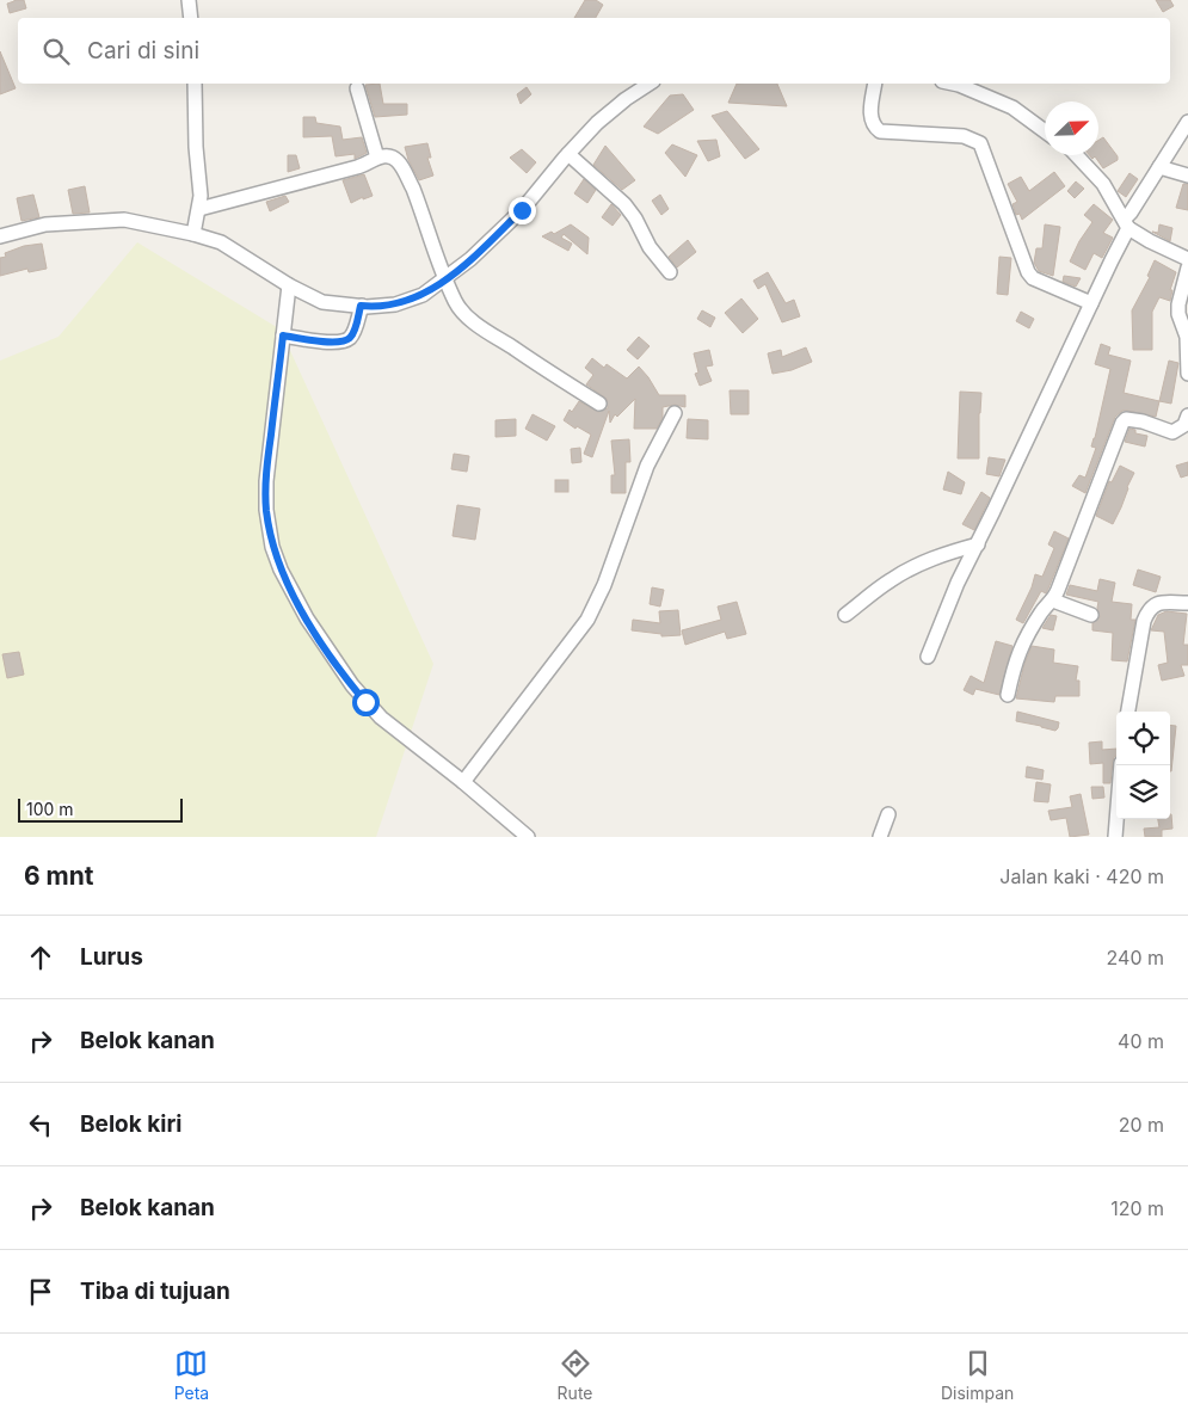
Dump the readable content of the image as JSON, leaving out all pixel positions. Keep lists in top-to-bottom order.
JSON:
{
  "scale_bar": "100 m",
  "north": "top right",
  "page": {
    "search": "Cari di sini",
    "scale": "100 m",
    "heading": ["6 mnt", "Jalan kaki · 420 m"],
    "list": [
      ["Lurus", "240 m"],
      ["Belok kanan", "40 m"],
      ["Belok kiri", "20 m"],
      ["Belok kanan", "120 m"],
      "Tiba di tujuan"
    ],
    "nav": ["Peta", "Rute", "Disimpan"]
  }
}
